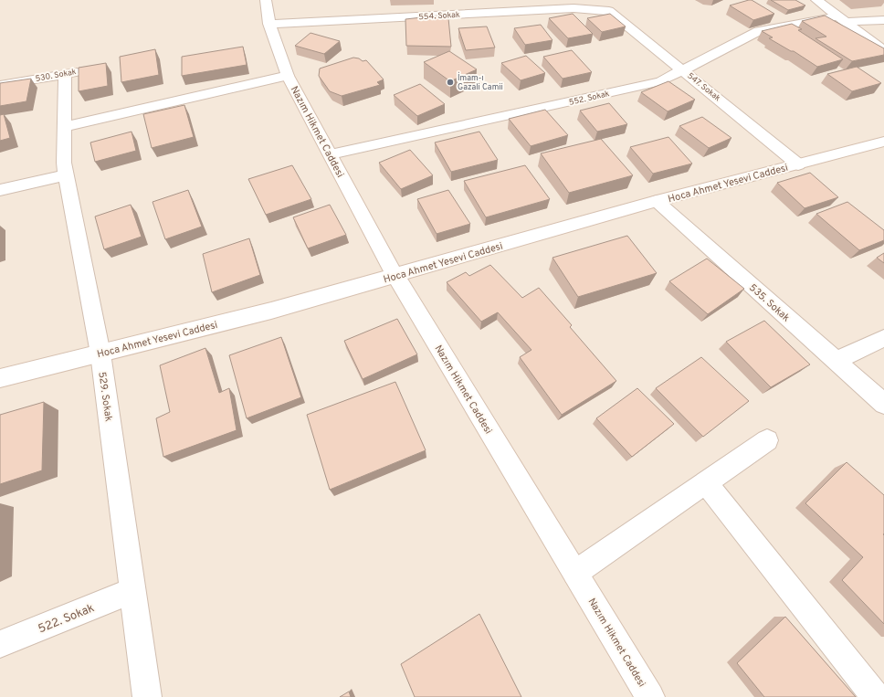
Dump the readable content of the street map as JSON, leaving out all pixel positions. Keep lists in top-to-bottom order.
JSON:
{
  "streets": {
    "street": [
      "554. Sokak",
      "530. Sokak",
      "547. Sokak",
      "552. Sokak",
      "Nazım Hikmet Caddesi",
      "Hoca Ahmet Yesevi Caddesi",
      "535. Sokak",
      "529. Sokak",
      "522. Sokak"
    ]
  },
  "crossings": [
    ["554. Sokak", "547. Sokak"],
    ["554. Sokak", "Nazım Hikmet Caddesi"],
    ["530. Sokak", "529. Sokak"],
    ["547. Sokak", "552. Sokak"],
    ["547. Sokak", "Hoca Ahmet Yesevi Caddesi"],
    ["552. Sokak", "Nazım Hikmet Caddesi"],
    ["Nazım Hikmet Caddesi", "Hoca Ahmet Yesevi Caddesi"],
    ["Hoca Ahmet Yesevi Caddesi", "535. Sokak"],
    ["Hoca Ahmet Yesevi Caddesi", "529. Sokak"],
    ["529. Sokak", "522. Sokak"]
  ],
  "places": ["İmam-ı Gazali Camii"]
}
